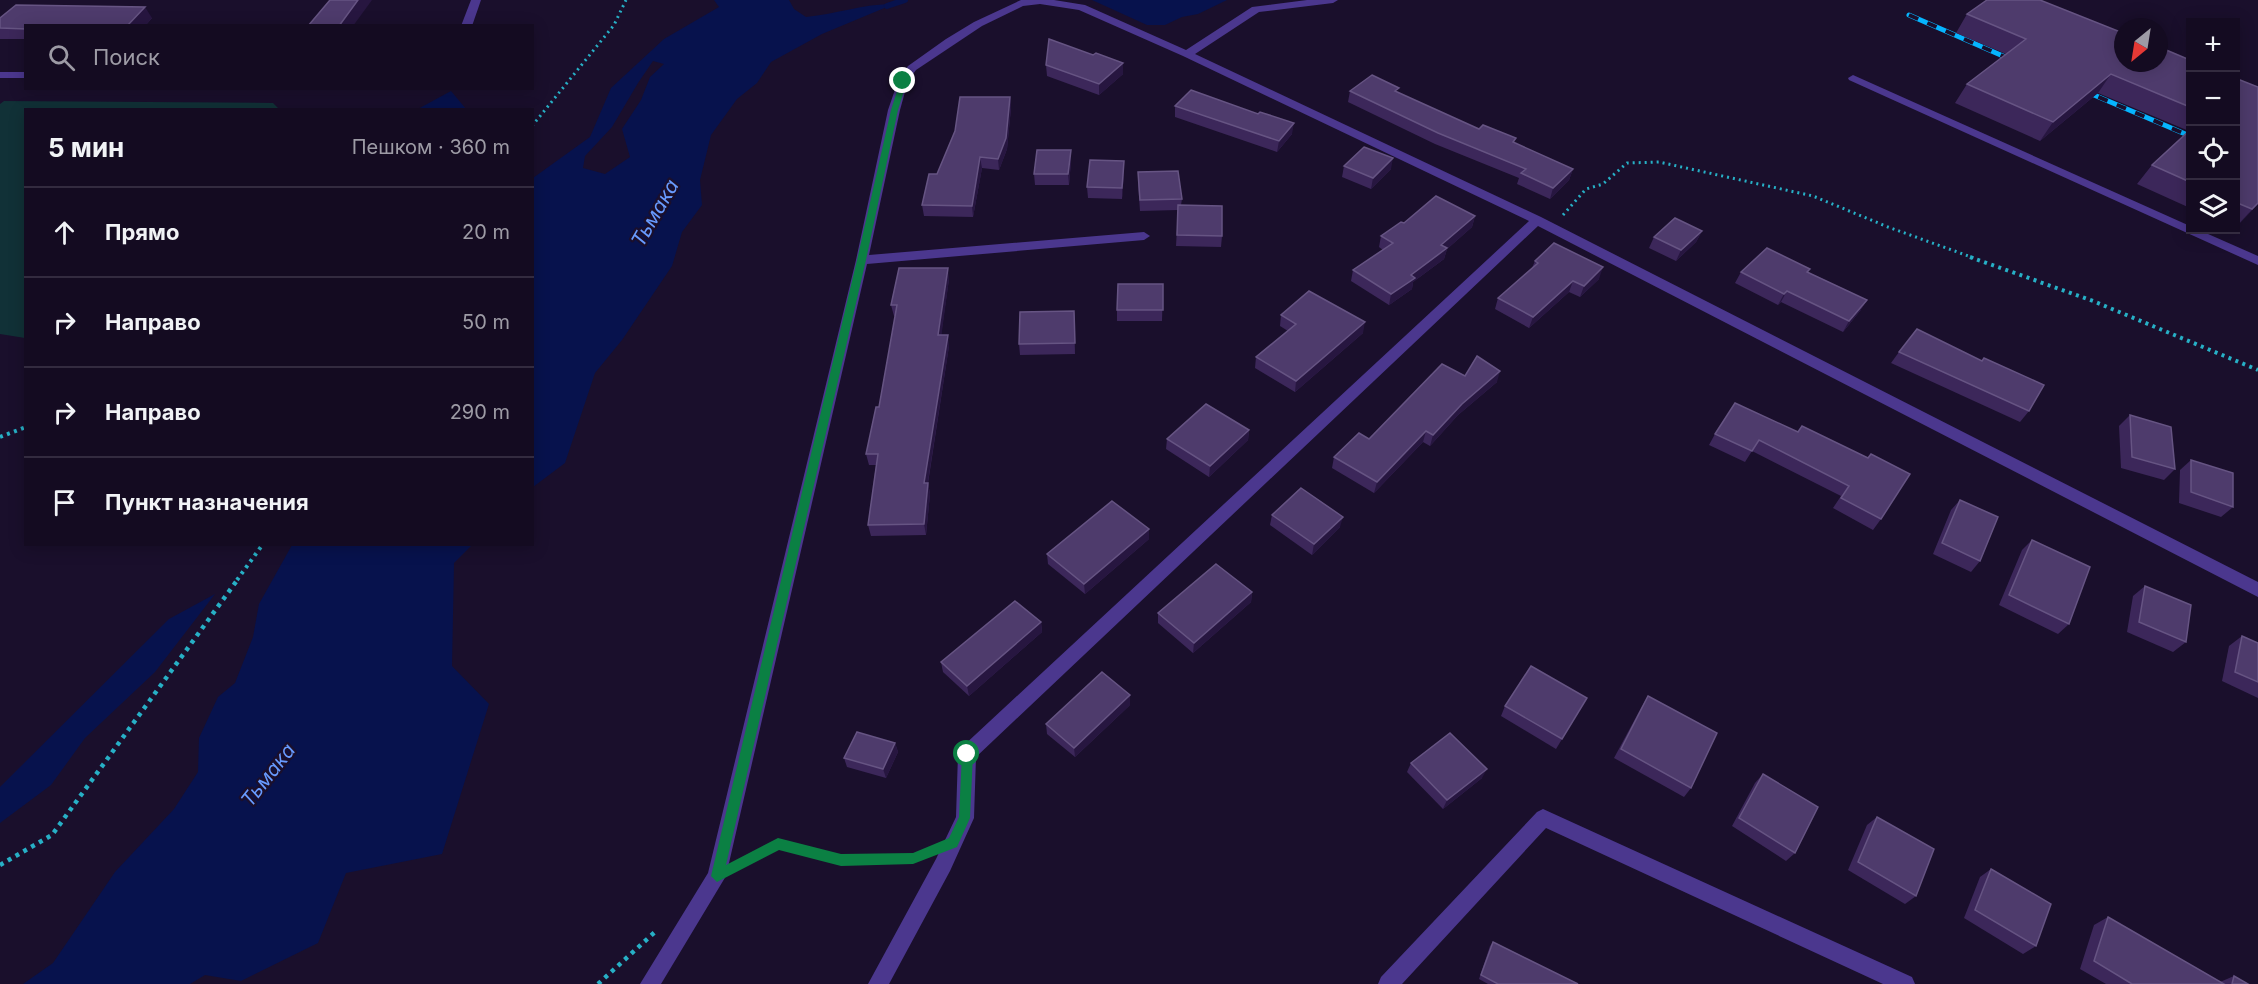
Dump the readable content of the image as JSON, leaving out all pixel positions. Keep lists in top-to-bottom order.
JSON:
{
  "water": ["Тьмака"],
  "north": "bottom left",
  "page": {
    "map_buttons": ["+", "−"],
    "search": "Поиск",
    "heading": ["5 мин", "Пешком · 360 m"],
    "list": [
      ["Прямо", "20 m"],
      ["Направо", "50 m"],
      ["Направо", "290 m"],
      "Пункт назначения"
    ]
  }
}
